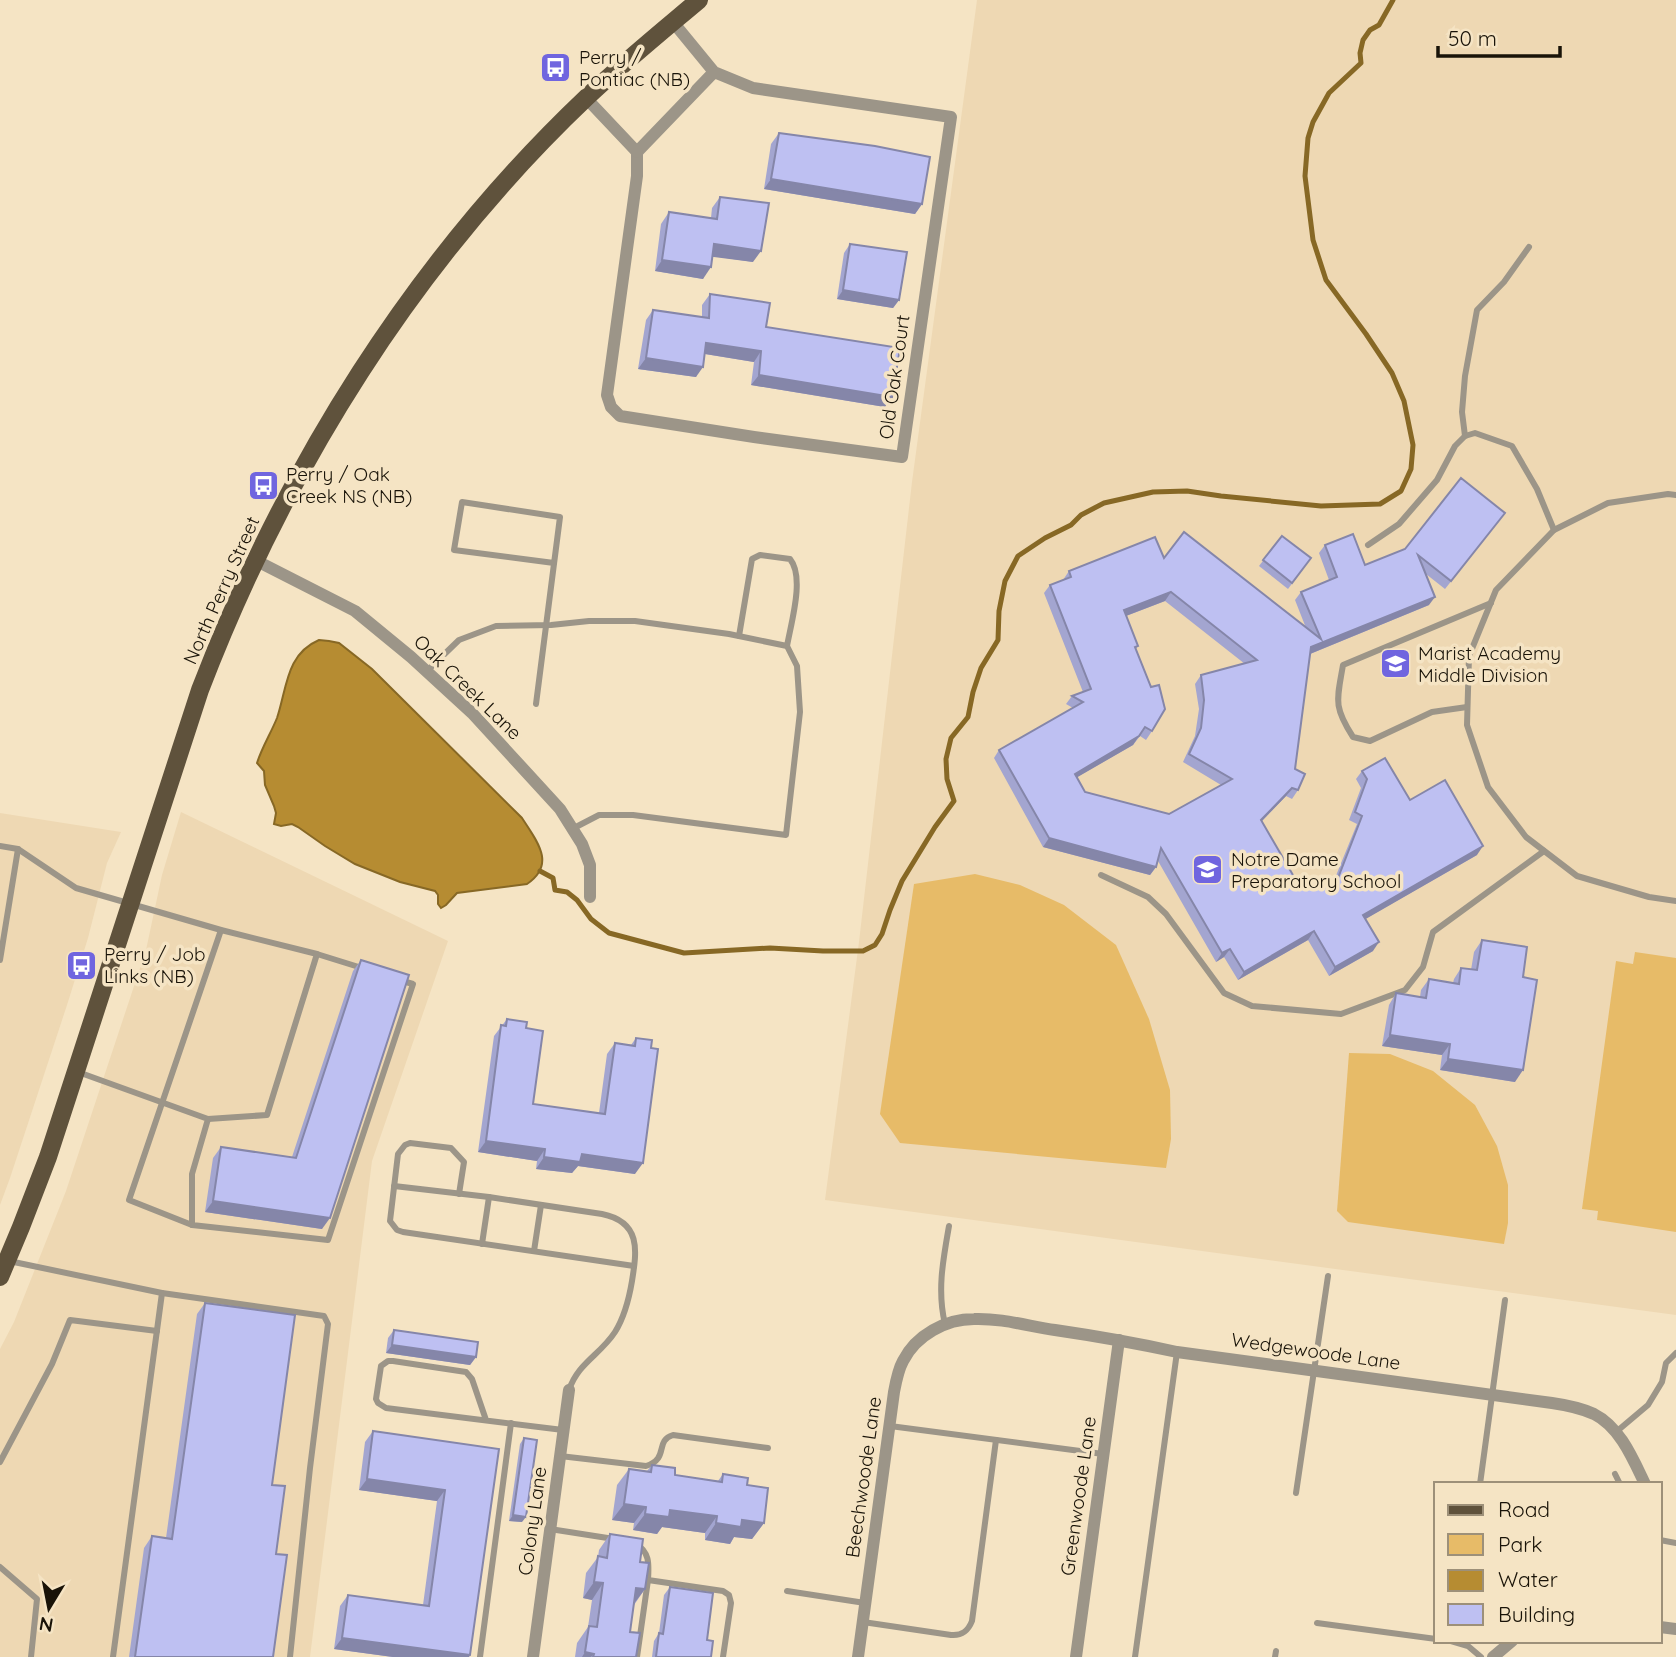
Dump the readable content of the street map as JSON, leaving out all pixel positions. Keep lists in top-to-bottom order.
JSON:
{
  "streets": {
    "main road": ["North Perry Street"],
    "street": [
      "Old Oak Court",
      "Oak Creek Lane",
      "Wedgewoode Lane",
      "Beechwoode Lane",
      "Greenwoode Lane",
      "Colony Lane"
    ]
  },
  "crossings": [
    ["Old Oak Court", "North Perry Street"],
    ["North Perry Street", "Oak Creek Lane"],
    ["Wedgewoode Lane", "Beechwoode Lane"],
    ["Wedgewoode Lane", "Greenwoode Lane"]
  ],
  "places": {
    "bus stop": ["Perry / Pontiac (NB)", "Perry / Oak Creek NS (NB)", "Perry / Job Links (NB)"],
    "school or university": ["Marist Academy Middle Division", "Notre Dame Preparatory School"]
  },
  "legend": [
    "Road",
    "Park",
    "Water",
    "Building"
  ],
  "scale_bar": "50 m",
  "north": "bottom"
}
